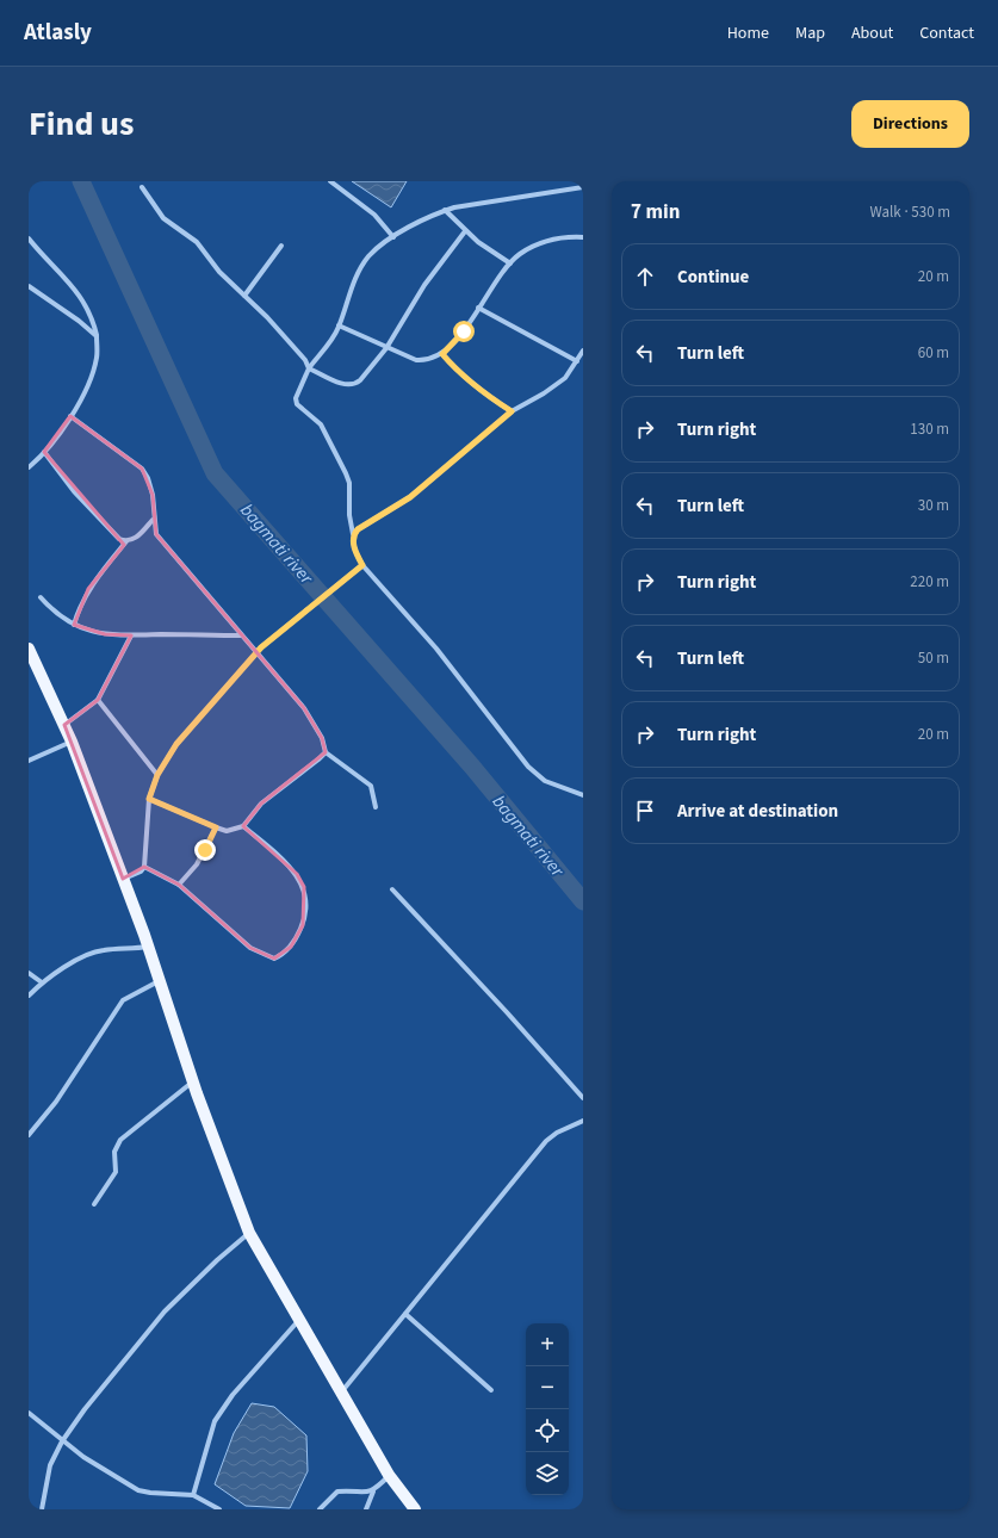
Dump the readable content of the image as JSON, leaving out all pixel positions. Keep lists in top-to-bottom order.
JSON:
{
  "water": ["bagmati river"],
  "page": {
    "header": "Atlasly",
    "nav": [
      "Home",
      "Map",
      "About",
      "Contact"
    ],
    "title": "Find us",
    "buttons": "Directions",
    "heading": ["7 min", "Walk · 530 m"],
    "list": [
      ["Continue", "20 m"],
      ["Turn left", "60 m"],
      ["Turn right", "130 m"],
      ["Turn left", "30 m"],
      ["Turn right", "220 m"],
      ["Turn left", "50 m"],
      ["Turn right", "20 m"],
      "Arrive at destination"
    ],
    "map_buttons": ["+", "−"]
  }
}
